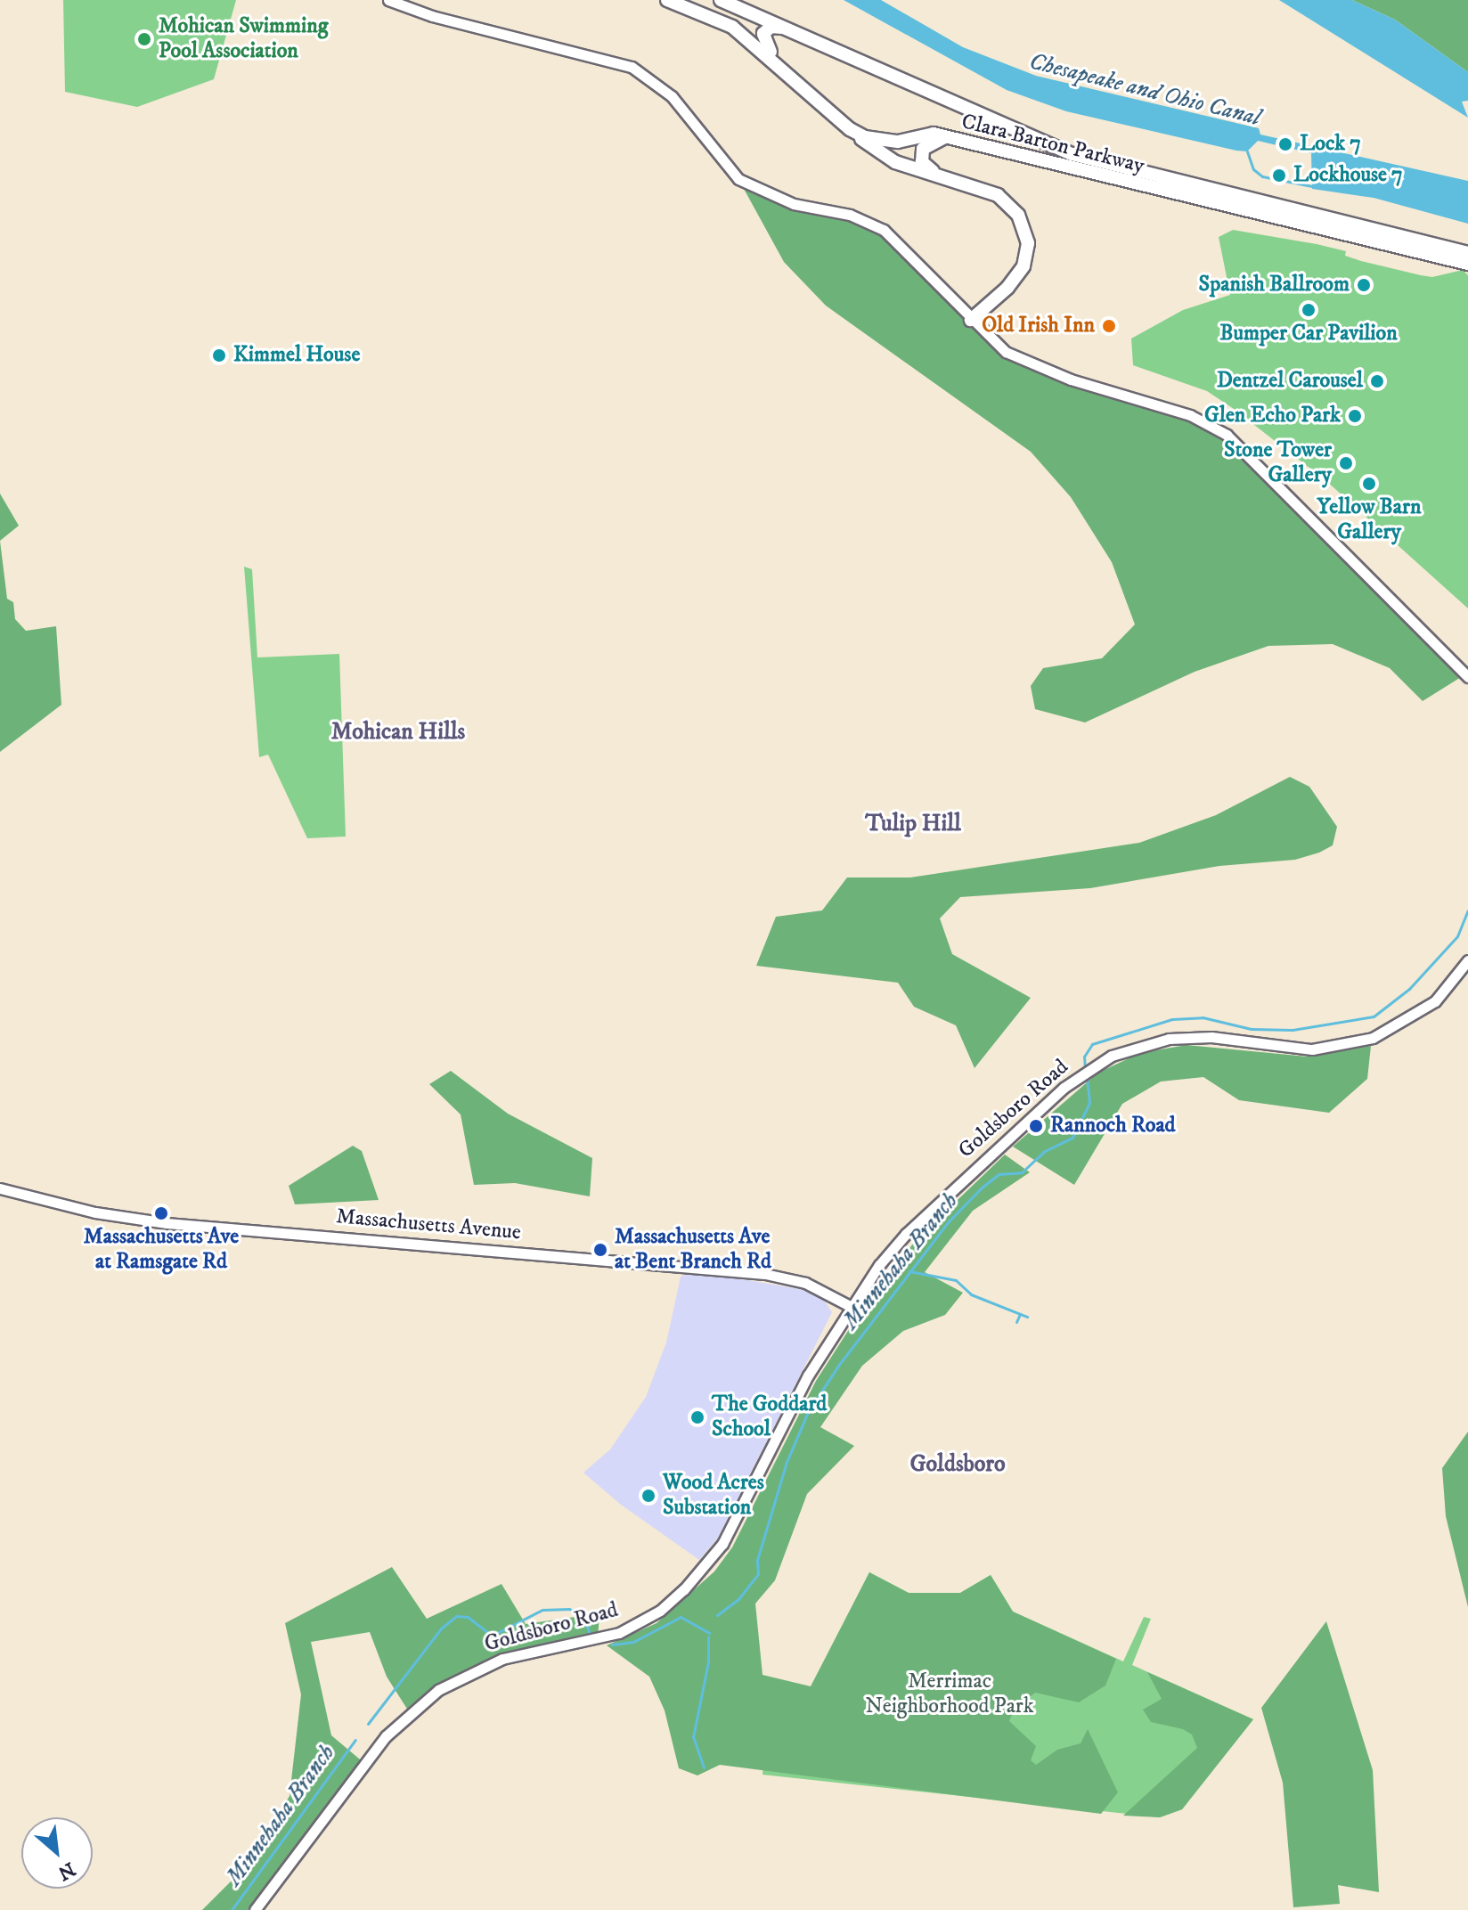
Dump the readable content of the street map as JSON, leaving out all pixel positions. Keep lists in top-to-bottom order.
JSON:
{
  "streets": {
    "highway": ["Clara Barton Parkway"],
    "main road": ["Goldsboro Road", "Massachusetts Avenue"]
  },
  "crossings": [
    ["Goldsboro Road", "Massachusetts Avenue"]
  ],
  "districts": ["Mohican Hills", "Tulip Hill", "Goldsboro"],
  "water": ["Chesapeake and Ohio Canal", "Minnehaha Branch"],
  "parks": ["Merrimac Neighborhood Park"],
  "places": [
    "Mohican Swimming Pool Association",
    "Lock 7",
    "Lockhouse 7",
    "Spanish Ballroom",
    "Bumper Car Pavilion",
    "Old Irish Inn",
    "Kimmel House",
    "Dentzel Carousel",
    "Glen Echo Park",
    "Stone Tower Gallery",
    "Yellow Barn Gallery",
    "Rannoch Road",
    "Massachusetts Ave at Ramsgate Rd",
    "Massachusetts Ave at Bent Branch Rd",
    "The Goddard School",
    "Wood Acres Substation"
  ],
  "north": "bottom right"
}
